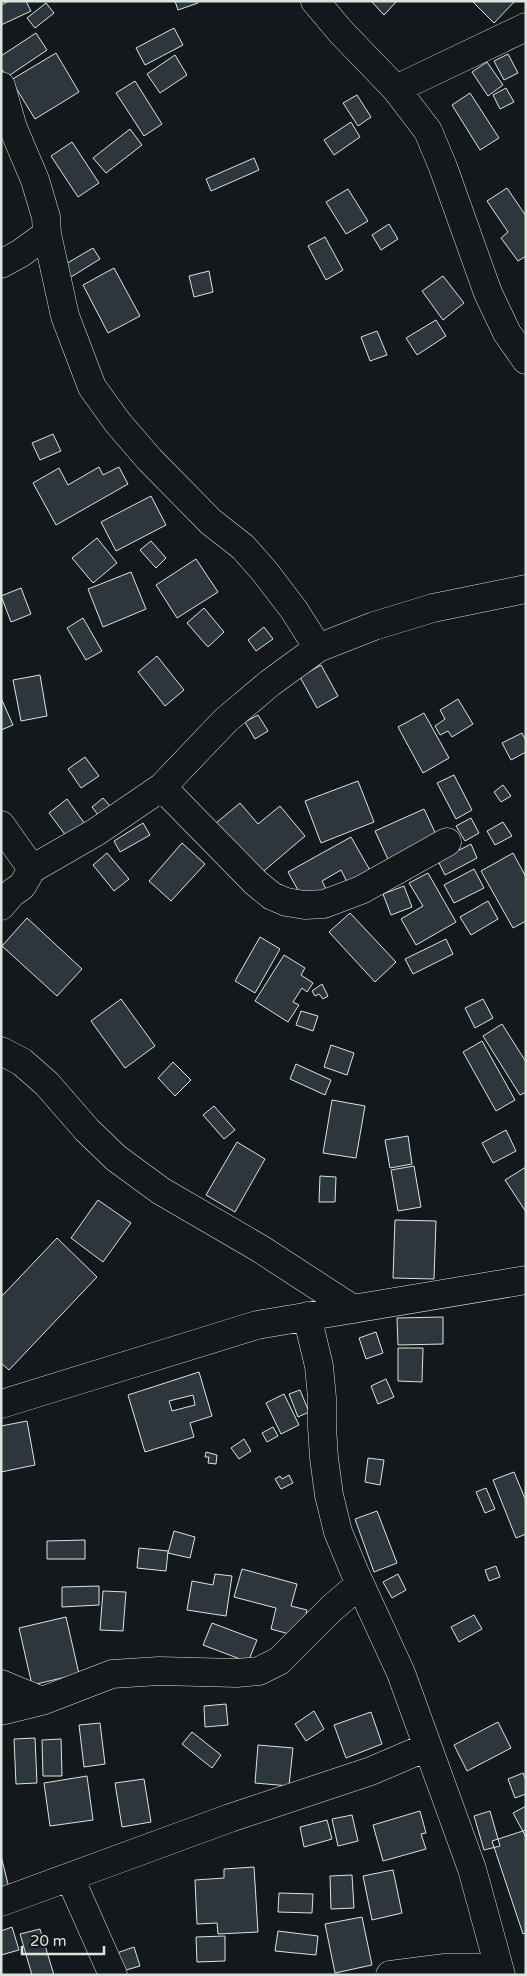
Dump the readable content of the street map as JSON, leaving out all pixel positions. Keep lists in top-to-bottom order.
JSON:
{
  "scale_bar": "20 m"
}
